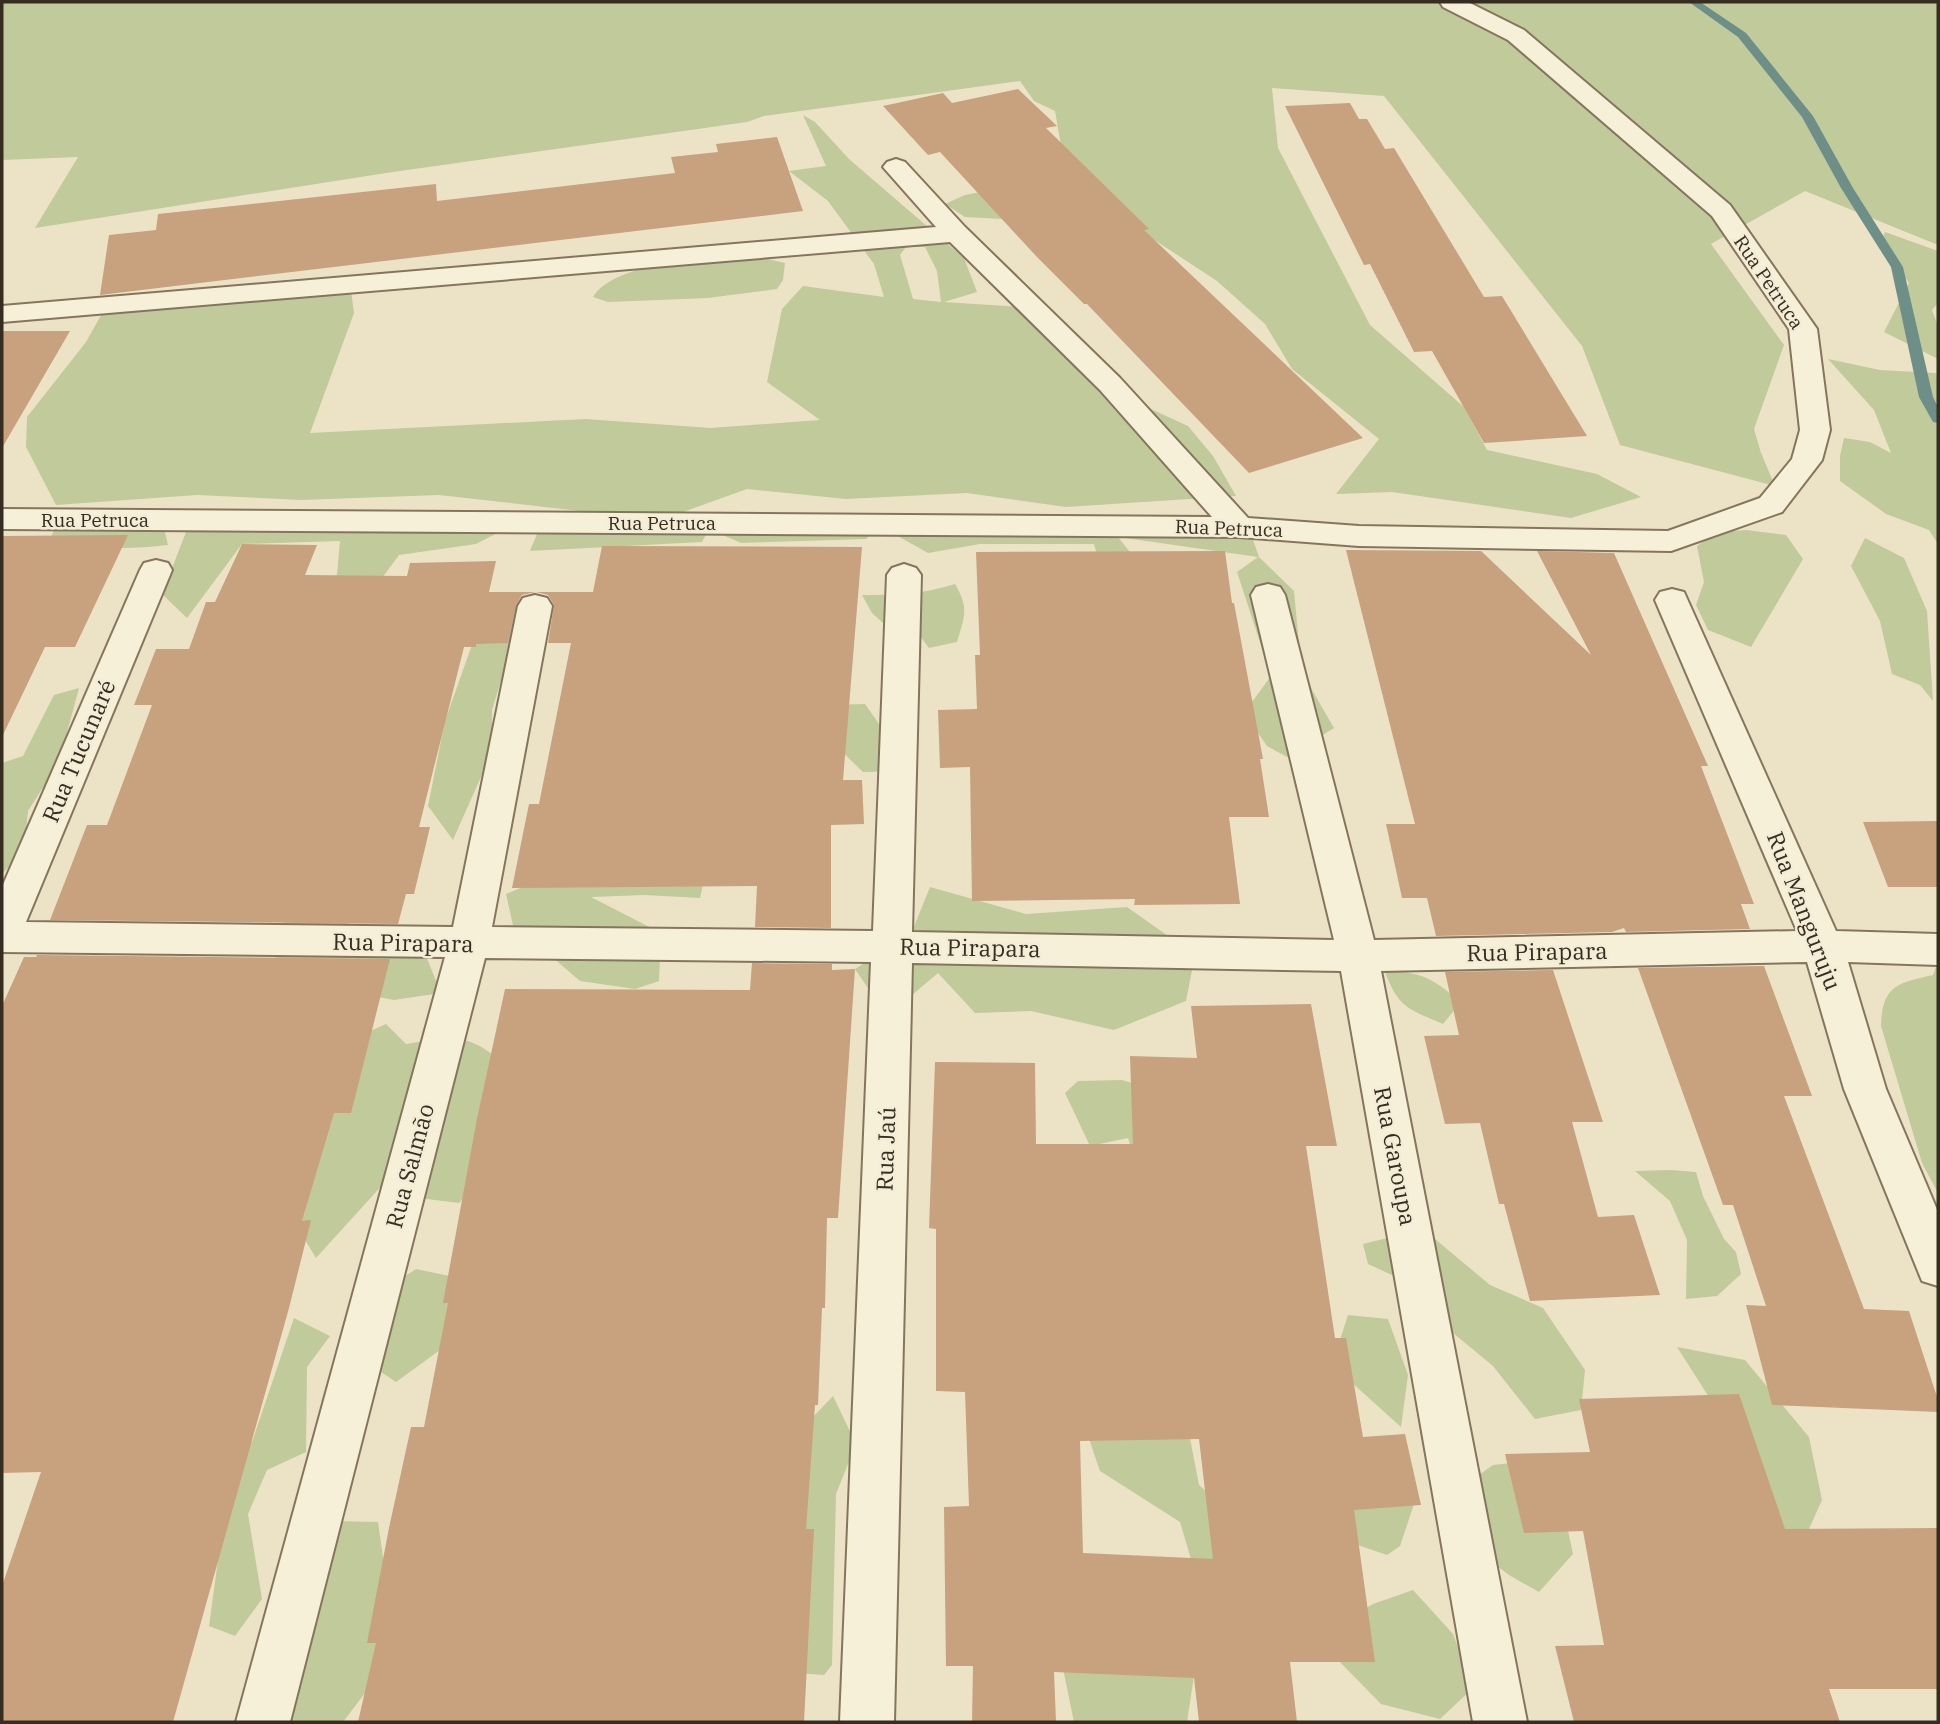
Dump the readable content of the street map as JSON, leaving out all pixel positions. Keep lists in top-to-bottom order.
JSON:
{
  "streets": {
    "street": [
      "Rua Petruca",
      "Rua Tucunaré",
      "Rua Manguruju",
      "Rua Pirapara",
      "Rua Jaú",
      "Rua Garoupa",
      "Rua Salmão"
    ]
  },
  "crossings": [
    ["Rua Tucunaré", "Rua Pirapara"],
    ["Rua Manguruju", "Rua Pirapara"],
    ["Rua Pirapara", "Rua Jaú"],
    ["Rua Pirapara", "Rua Garoupa"],
    ["Rua Pirapara", "Rua Salmão"]
  ]
}
